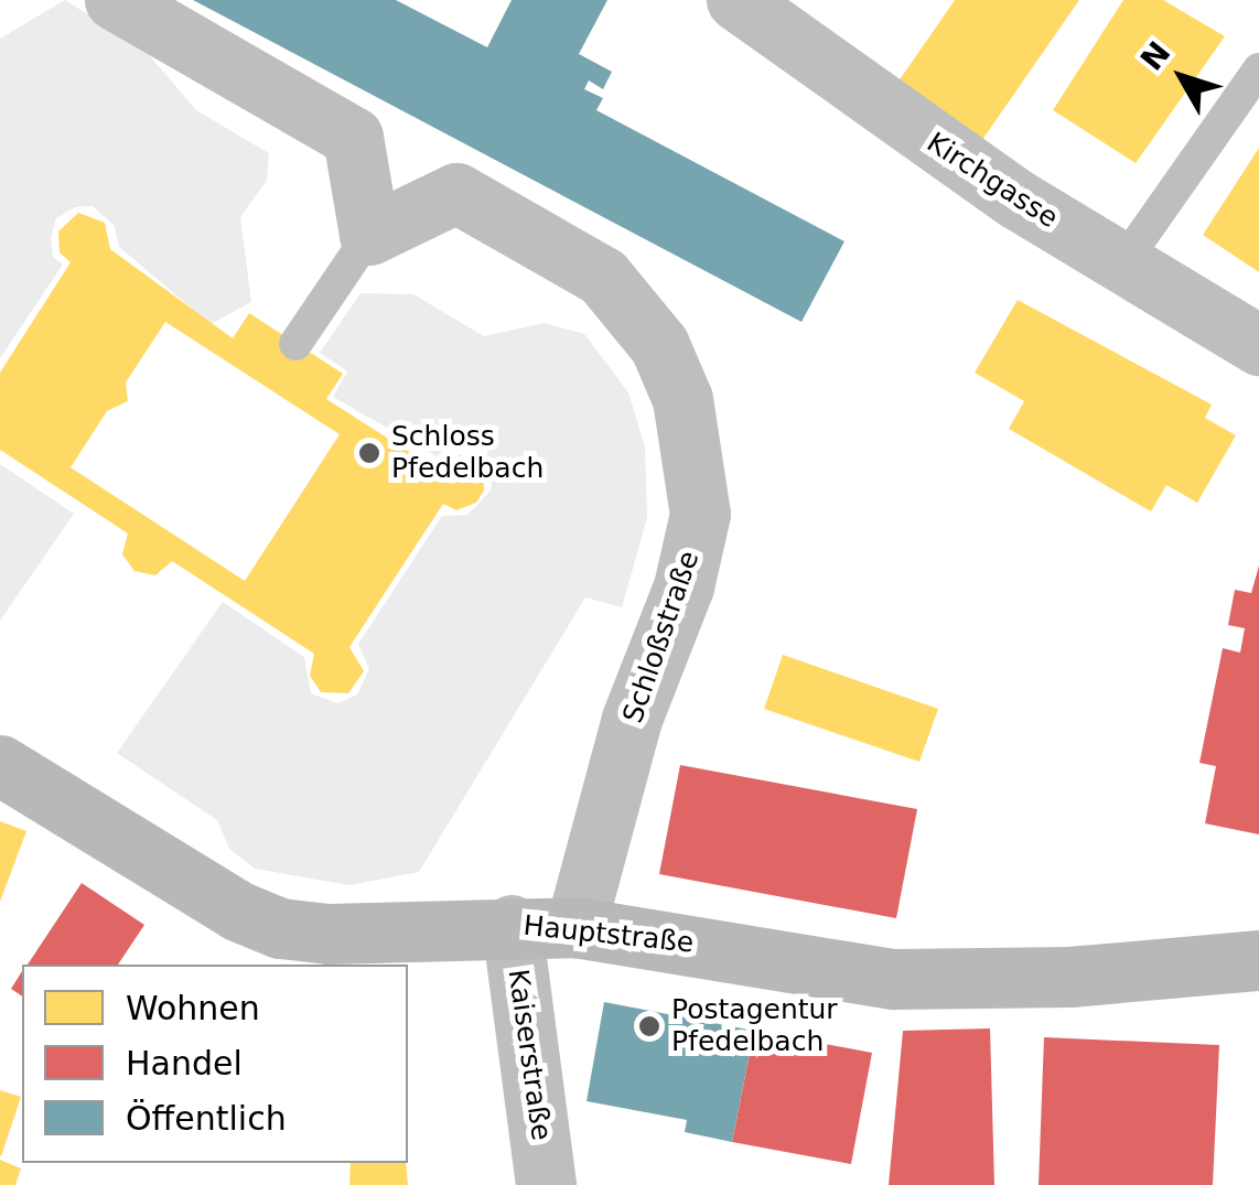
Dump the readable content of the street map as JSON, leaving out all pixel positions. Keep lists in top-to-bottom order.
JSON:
{
  "streets": {
    "main road": ["Hauptstraße"],
    "street": ["Kirchgasse", "Schloßstraße", "Kaiserstraße"]
  },
  "crossings": [
    ["Schloßstraße", "Hauptstraße"],
    ["Hauptstraße", "Kaiserstraße"]
  ],
  "places": ["Schloss Pfedelbach", "Postagentur Pfedelbach"],
  "legend": ["Wohnen", "Handel", "Öffentlich"],
  "north": "top left"
}
